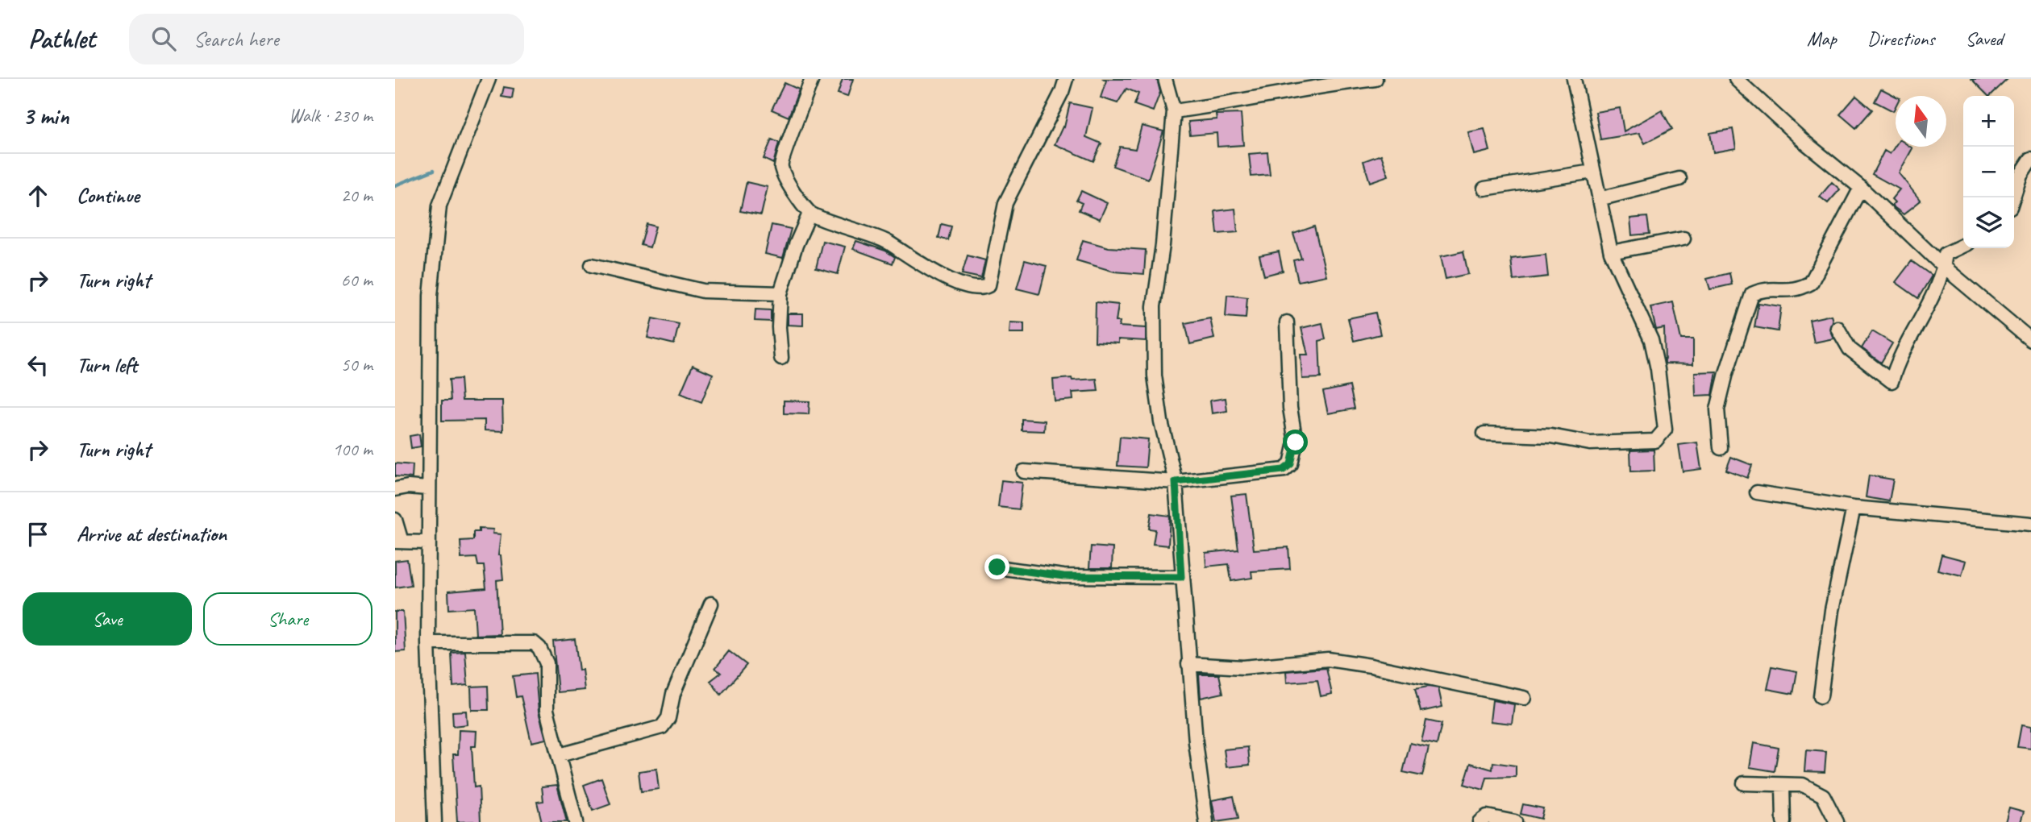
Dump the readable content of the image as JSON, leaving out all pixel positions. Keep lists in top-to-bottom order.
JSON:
{
  "north": "top",
  "page": {
    "header": "Pathlet",
    "search": "Search here",
    "nav": ["Map", "Directions", "Saved"],
    "heading": ["3 min", "Walk · 230 m"],
    "map_buttons": ["+", "−"],
    "list": [
      ["Continue", "20 m"],
      ["Turn right", "60 m"],
      ["Turn left", "50 m"],
      ["Turn right", "100 m"],
      "Arrive at destination"
    ],
    "buttons": ["Save", "Share"]
  }
}
